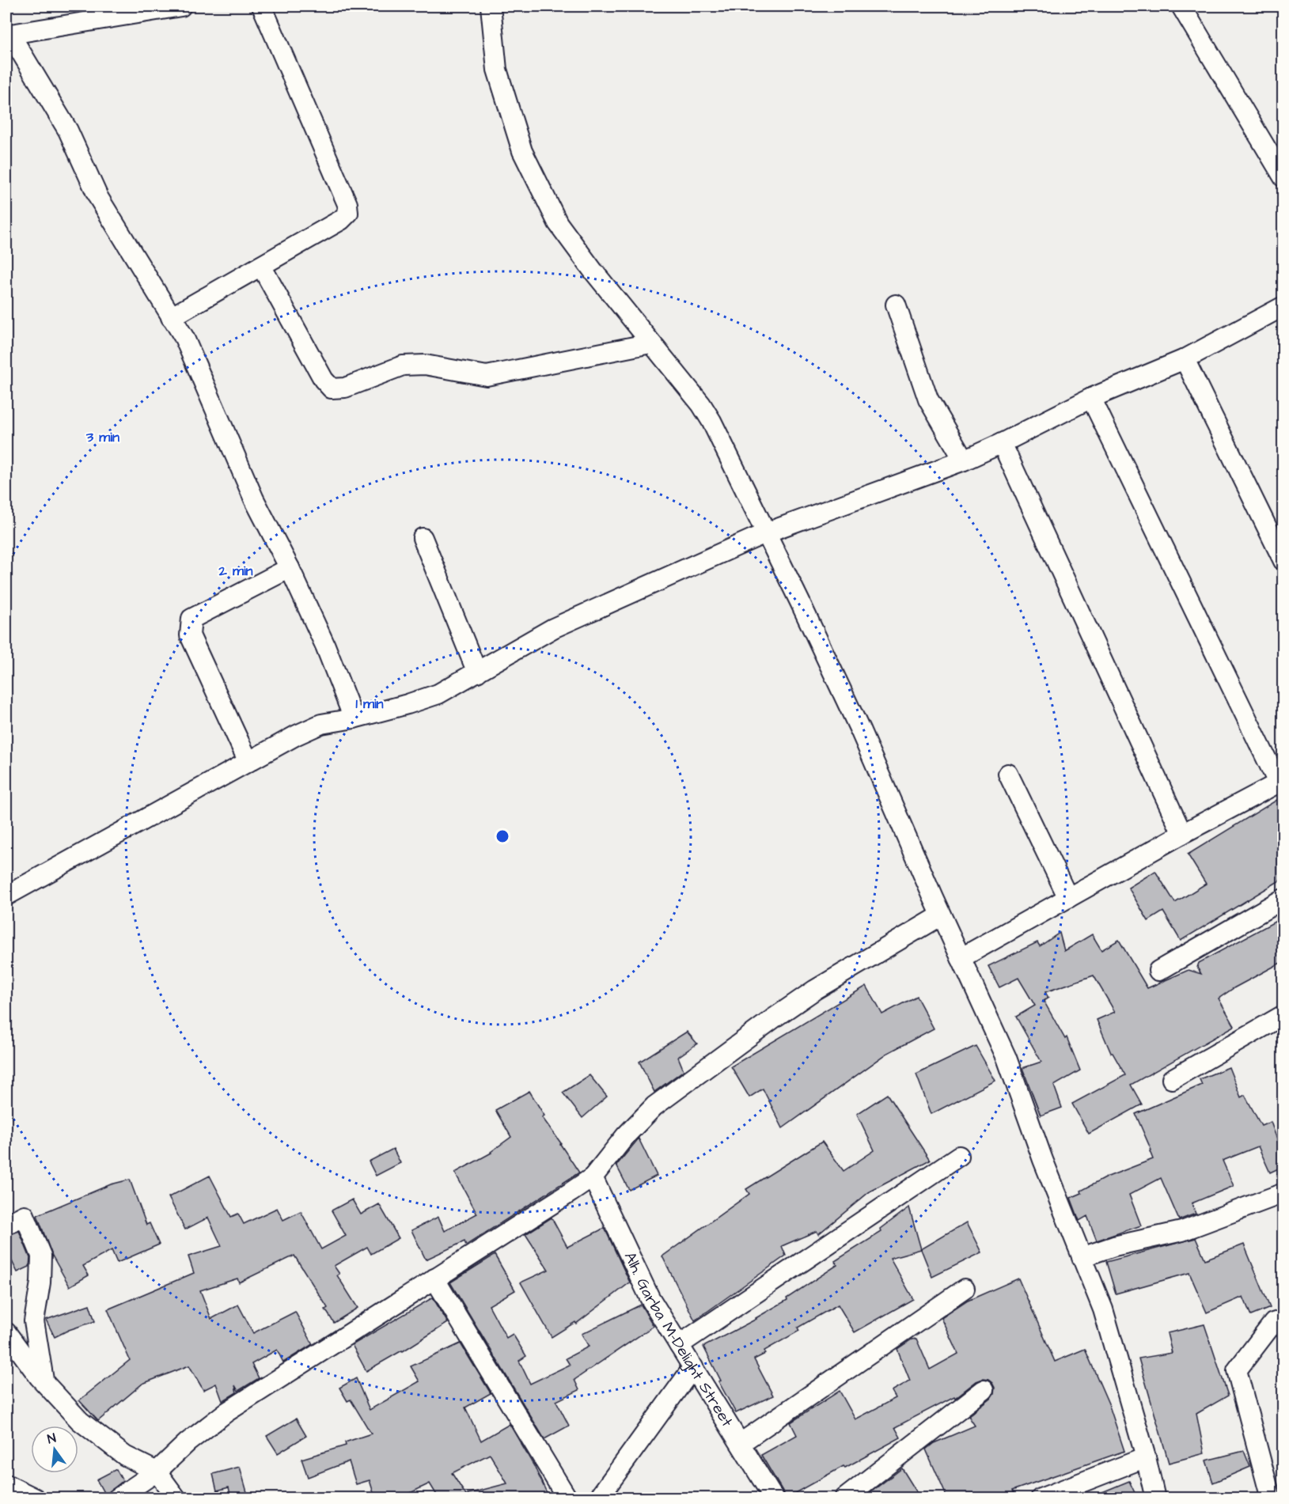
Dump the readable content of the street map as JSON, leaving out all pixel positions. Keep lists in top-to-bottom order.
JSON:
{
  "streets": {
    "street": ["Alh. Garba M-Delight Street"]
  },
  "north": "top",
  "rings": ["3 min", "2 min", "1 min"]
}
